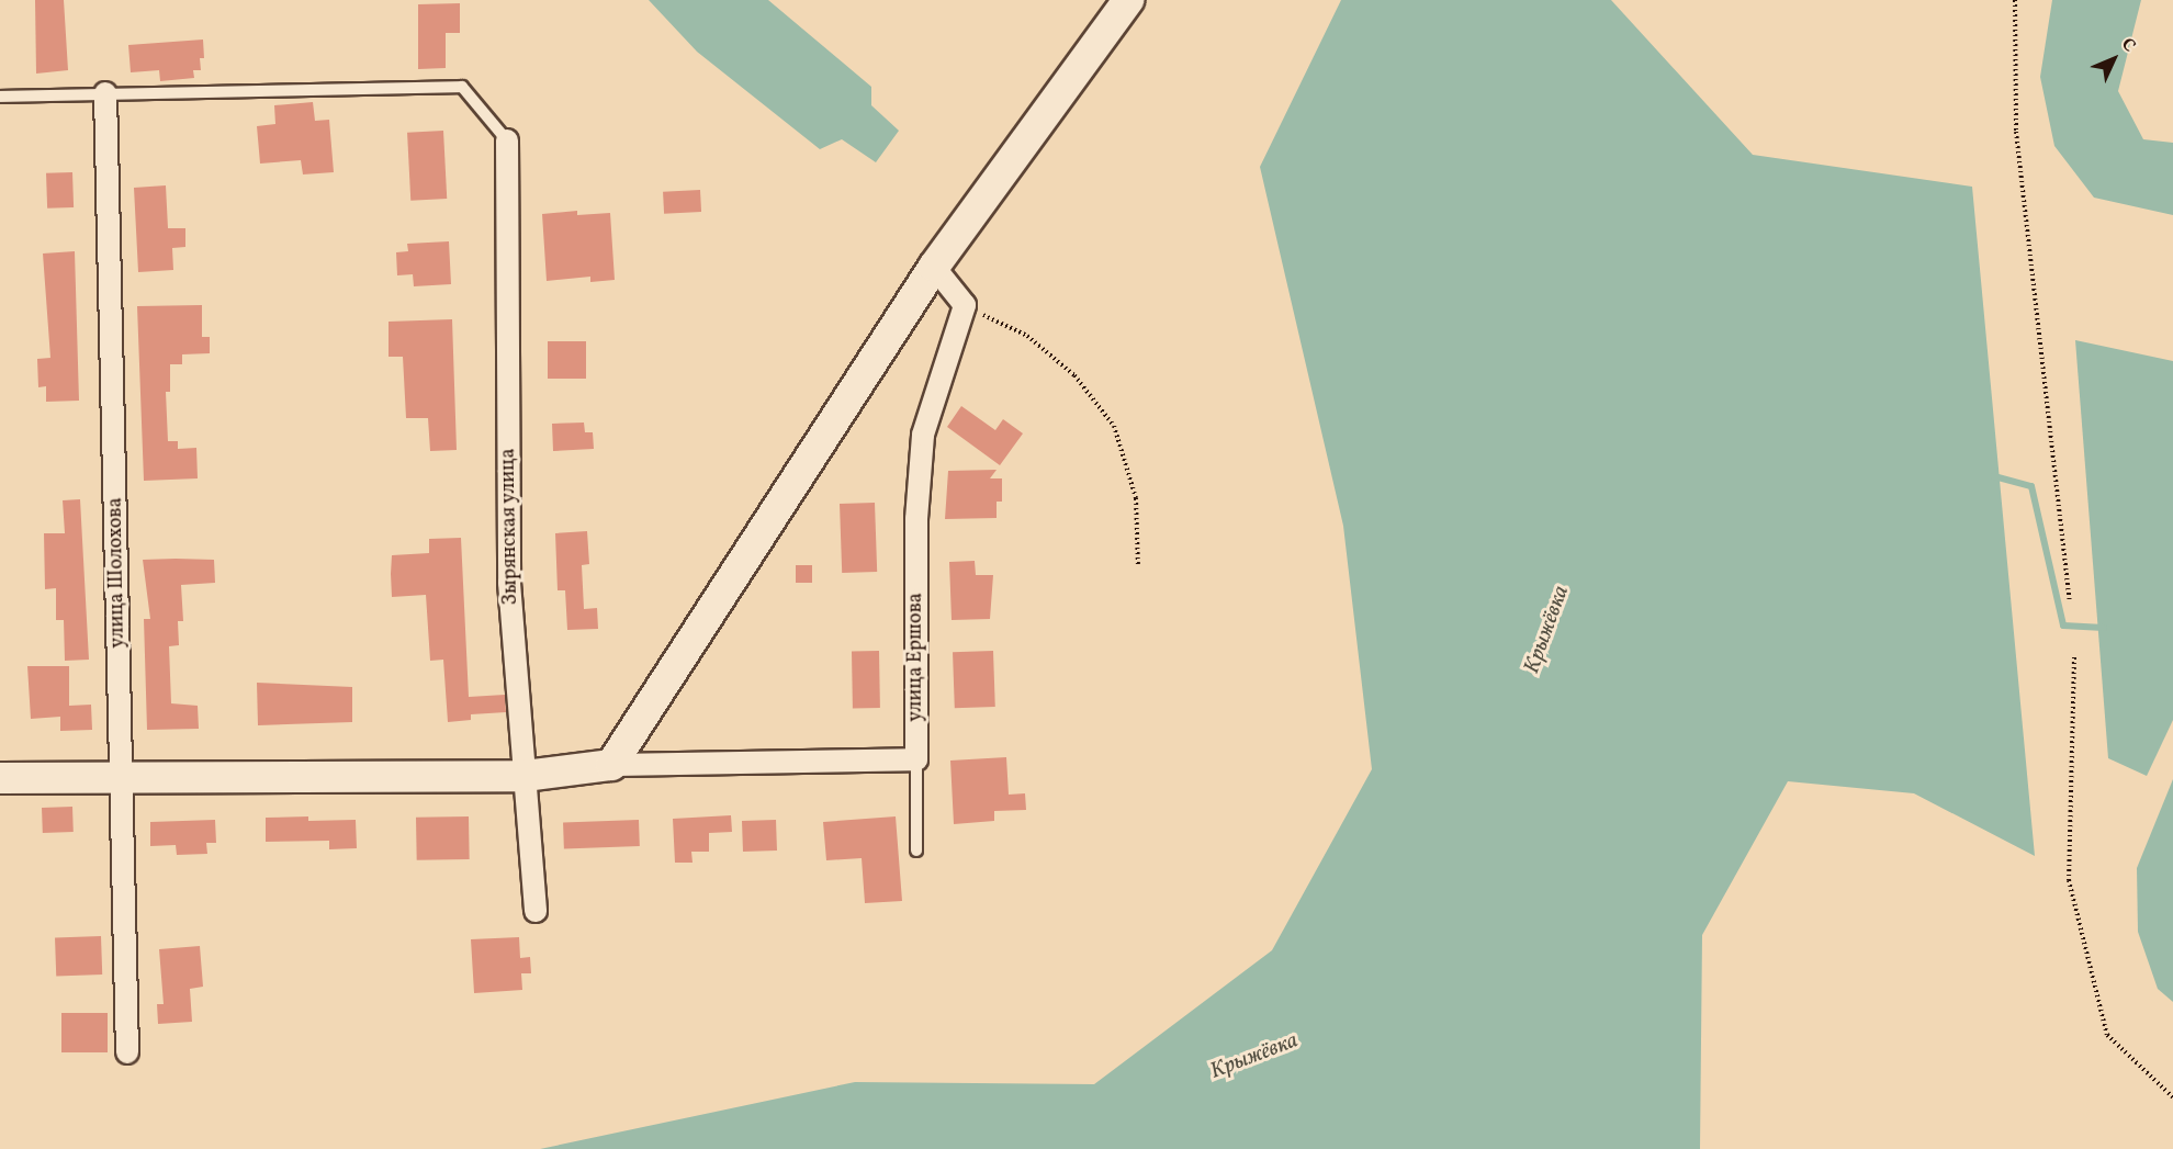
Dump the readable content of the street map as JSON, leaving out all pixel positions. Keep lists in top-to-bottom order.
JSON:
{
  "streets": {
    "street": ["Зырянская улица", "улица Шолохова", "улица Ершова"]
  },
  "water": ["Крыжёвка"],
  "north": "top right"
}
